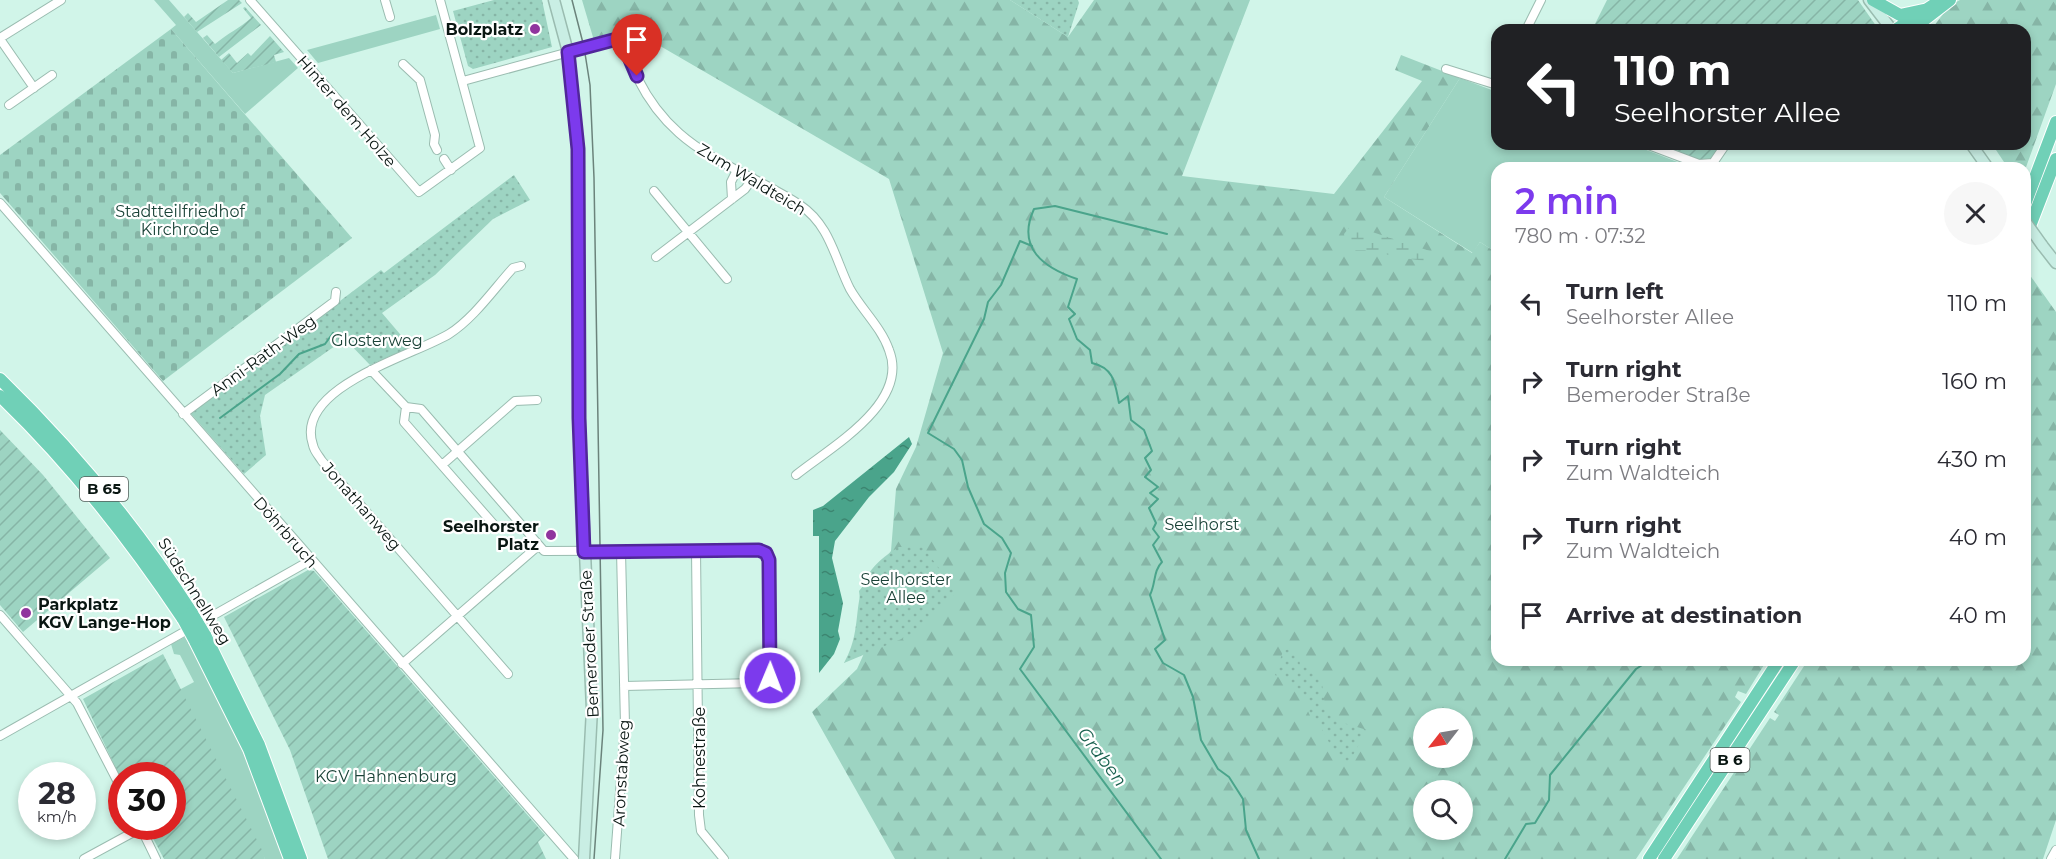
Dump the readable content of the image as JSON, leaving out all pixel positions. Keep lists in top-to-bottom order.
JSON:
{
  "streets": {
    "highway": ["B 65", "Südschnellweg", "B 6"],
    "main road": ["Bemeroder Straße"],
    "street": [
      "Hinter dem Holze",
      "Zum Waldteich",
      "Anni-Rath-Weg",
      "Jonathanweg",
      "Döhrbruch",
      "Kohnestraße",
      "Aronstabweg"
    ]
  },
  "crossings": [
    ["Zum Waldteich", "Bemeroder Straße"],
    ["Anni-Rath-Weg", "Döhrbruch"]
  ],
  "water": ["Graben"],
  "parks": [
    "Stadtteilfriedhof Kirchrode",
    "Glosterweg",
    "Seelhorst",
    "Seelhorster Allee",
    "KGV Hahnenburg"
  ],
  "places": ["Bolzplatz", "Seelhorster Platz", "Parkplatz KGV Lange-Hop"],
  "north": "bottom left",
  "page": {
    "turn": ["110 m", "Seelhorster Allee"],
    "heading": ["2 min", "780 m · 07:32"],
    "list": [
      {
        "name": "Turn left",
        "note": "Seelhorster Allee",
        "value": "110 m"
      },
      {
        "name": "Turn right",
        "note": "Bemeroder Straße",
        "value": "160 m"
      },
      {
        "name": "Turn right",
        "note": "Zum Waldteich",
        "value": "430 m"
      },
      {
        "name": "Turn right",
        "note": "Zum Waldteich",
        "value": "40 m"
      },
      {
        "name": "Arrive at destination",
        "value": "40 m"
      }
    ],
    "speed": "28 km/h",
    "limit": "30"
  }
}
